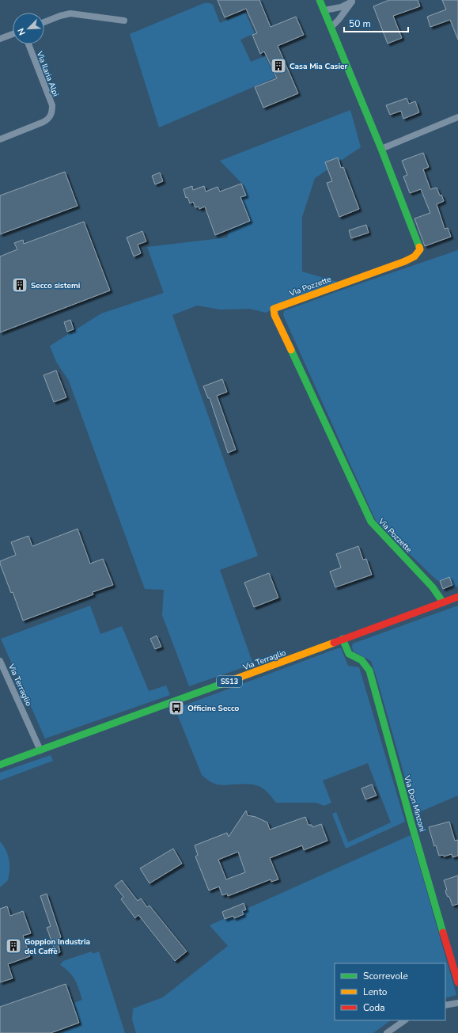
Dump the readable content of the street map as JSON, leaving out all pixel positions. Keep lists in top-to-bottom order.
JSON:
{
  "streets": {
    "street": [
      "Via Ilaria Alpi",
      "Via Pozzette",
      "Via Terraglio",
      "SS13",
      "Via Don Minzoni"
    ]
  },
  "crossings": [
    ["Via Pozzette", "Via Terraglio"],
    ["Via Terraglio", "Via Don Minzoni"]
  ],
  "places": {
    "building": ["Casa Mia Casier", "Secco sistemi", "Goppion Industria del Caffè"],
    "bus stop": ["Officine Secco"]
  },
  "legend": ["Scorrevole", "Lento", "Coda"],
  "scale_bar": "50 m",
  "north": "bottom left"
}
